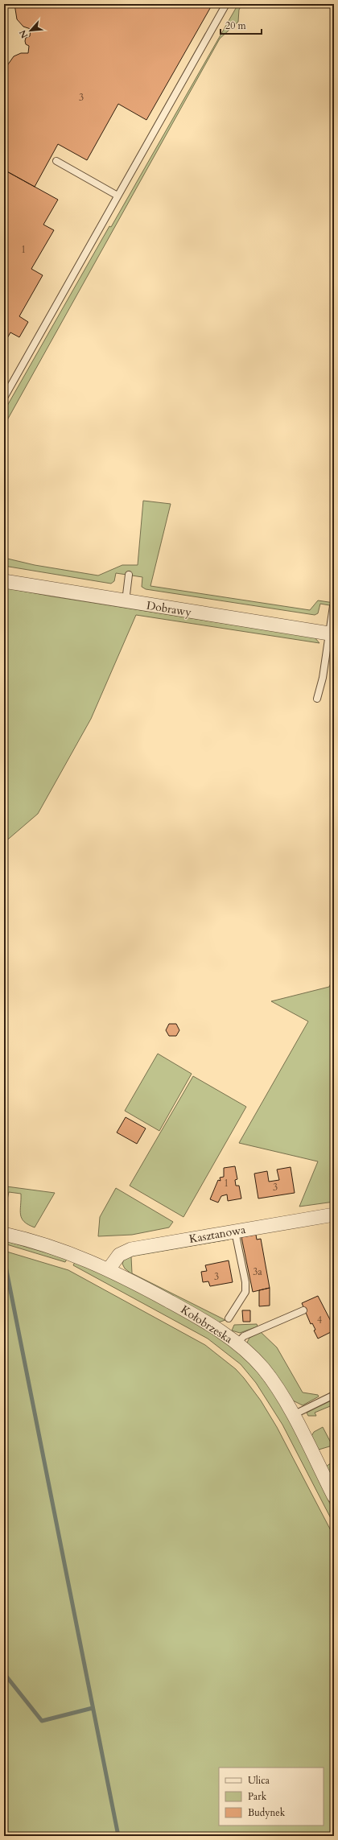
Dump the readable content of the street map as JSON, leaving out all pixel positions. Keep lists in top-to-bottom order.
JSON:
{
  "streets": {
    "street": ["Dobrawy", "Kasztanowa", "Kołobrzeska"]
  },
  "crossings": [
    ["Kasztanowa", "Kołobrzeska"]
  ],
  "house_numbers": [
    "3",
    "1",
    "1",
    "3",
    "3a",
    "3",
    "4"
  ],
  "legend": ["Ulica", "Park", "Budynek"],
  "scale_bar": "20 m",
  "north": "bottom left"
}
